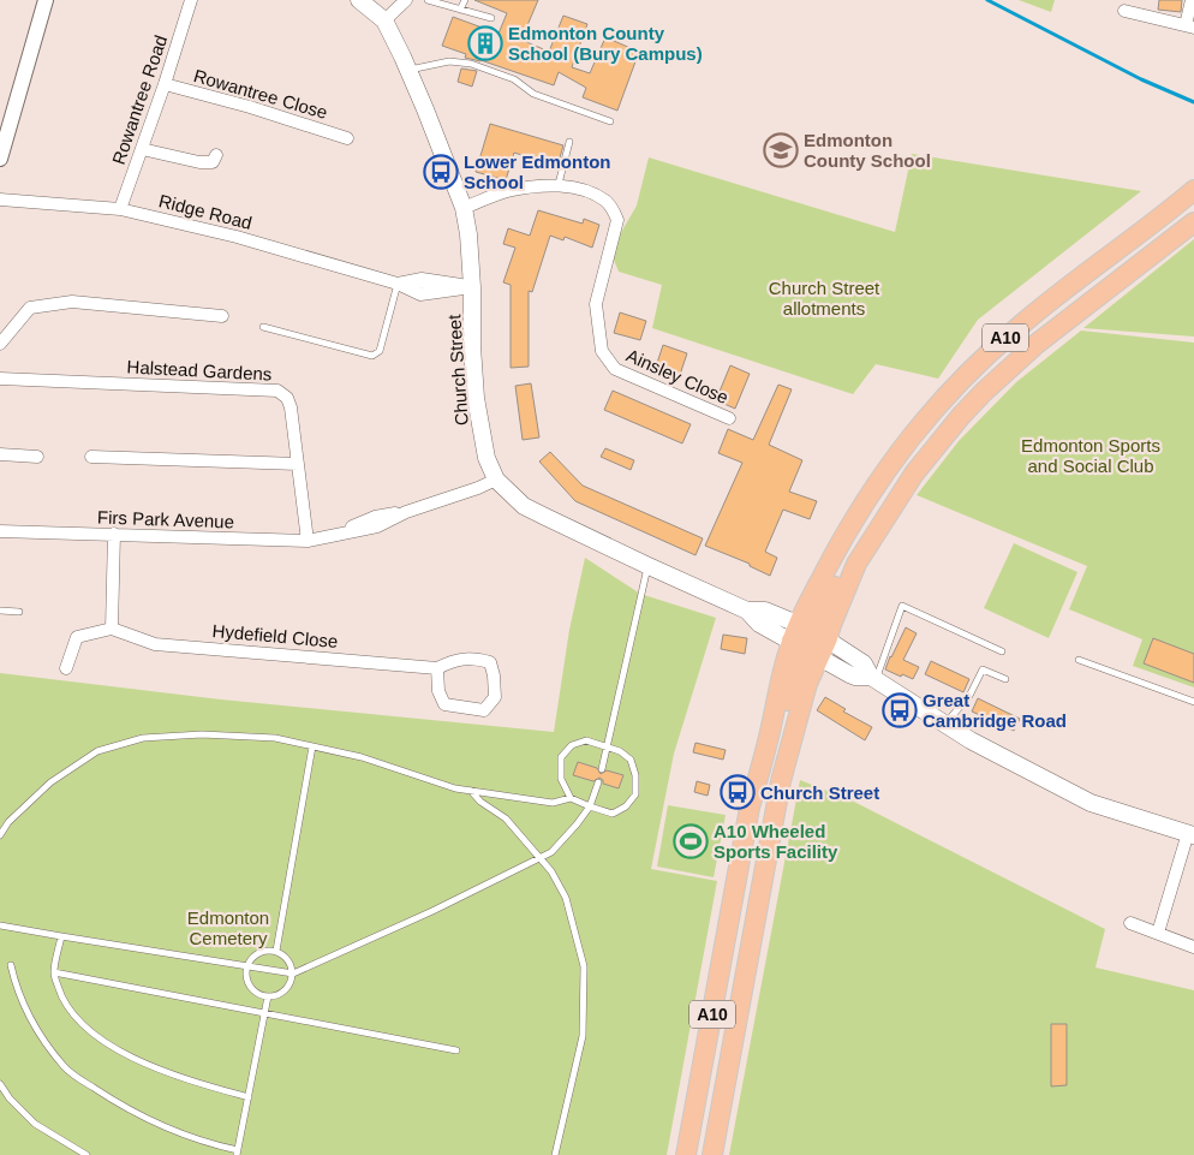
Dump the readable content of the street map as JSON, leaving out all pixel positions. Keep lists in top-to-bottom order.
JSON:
{
  "streets": {
    "highway": ["A10"],
    "main road": ["Church Street"],
    "street": [
      "Rowantree Close",
      "Rowantree Road",
      "Ridge Road",
      "Halstead Gardens",
      "Ainsley Close",
      "Firs Park Avenue",
      "Hydefield Close"
    ]
  },
  "crossings": [
    ["Rowantree Close", "Rowantree Road"],
    ["Rowantree Road", "Ridge Road"],
    ["Ridge Road", "Church Street"],
    ["A10", "Church Street"],
    ["Halstead Gardens", "Firs Park Avenue"],
    ["Church Street", "Ainsley Close"],
    ["Church Street", "Firs Park Avenue"]
  ],
  "parks": ["Church Street allotments", "Edmonton Sports and Social Club", "Edmonton Cemetery"],
  "places": {
    "building": ["Edmonton County School (Bury Campus)"],
    "school or university": ["Edmonton County School"],
    "bus stop": ["Lower Edmonton School", "Great Cambridge Road", "Church Street"],
    "sports": ["A10 Wheeled Sports Facility"]
  }
}
